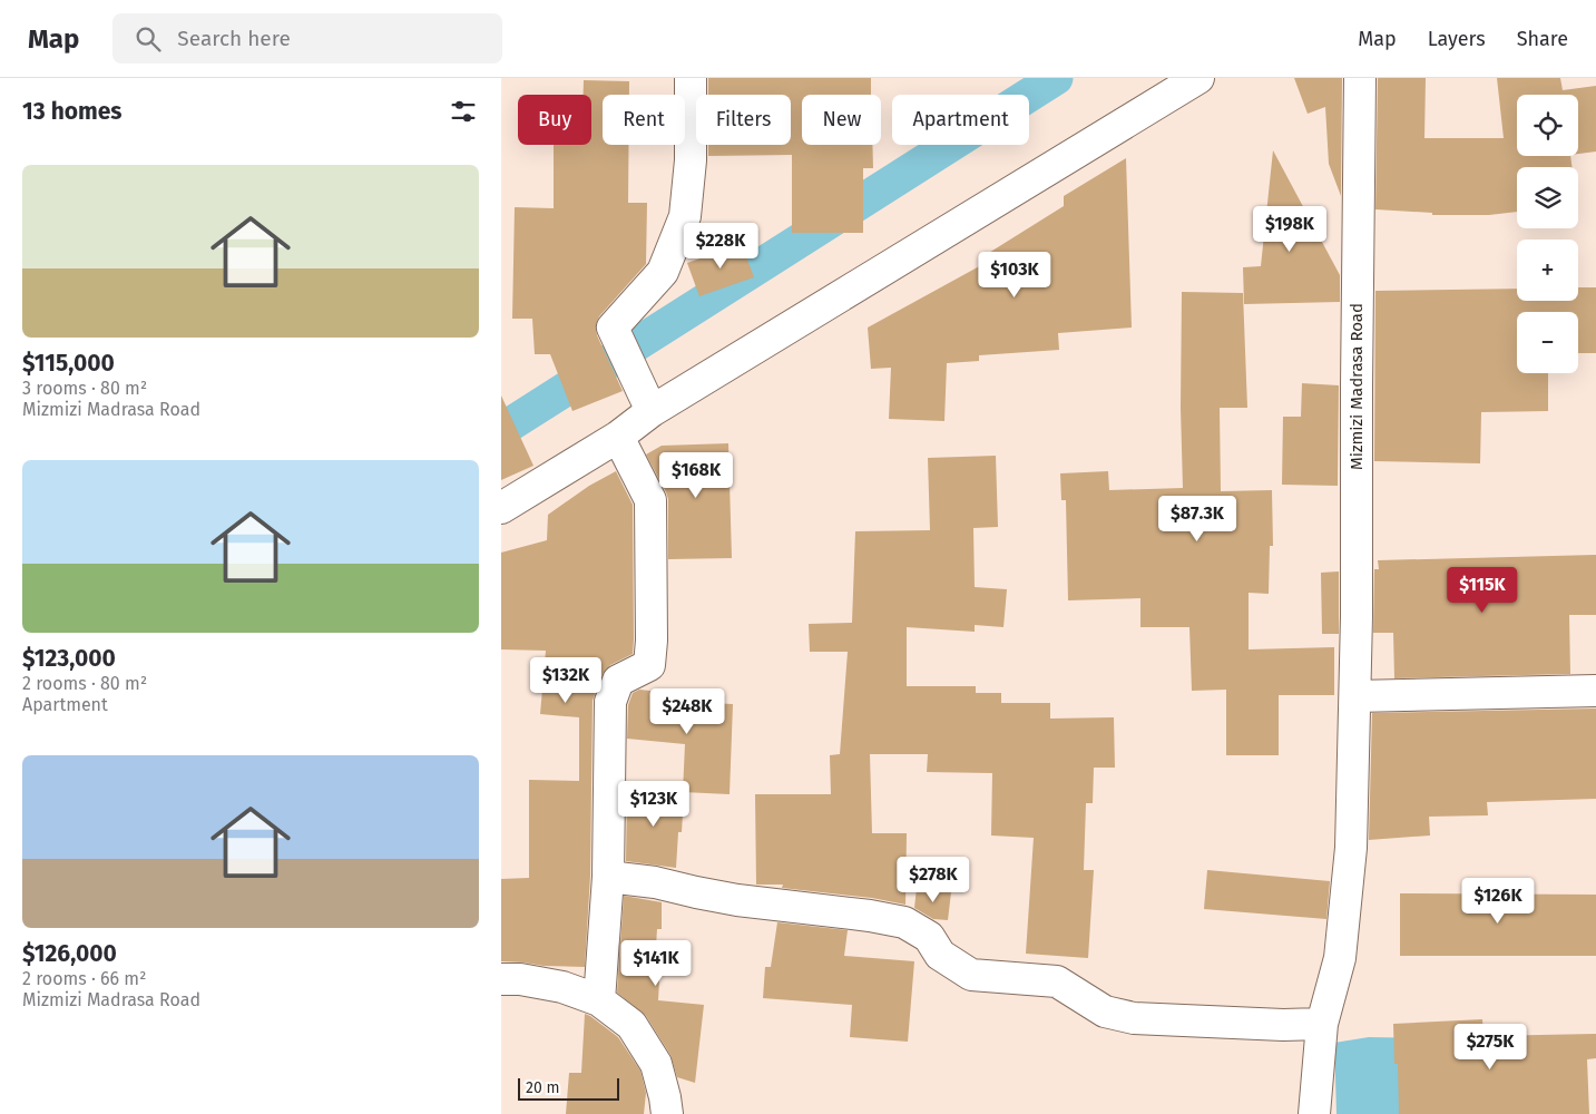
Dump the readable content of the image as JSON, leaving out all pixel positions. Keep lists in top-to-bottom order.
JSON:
{
  "streets": {
    "street": ["Mizmizi Madrasa Road"]
  },
  "scale_bar": "20 m",
  "page": {
    "header": "Map",
    "search": "Search here",
    "nav": ["Map", "Layers", "Share"],
    "heading": "13 homes",
    "map_buttons": ["+", "−"],
    "chip": [
      "Buy",
      "Rent",
      "Filters",
      "New",
      "Apartment"
    ],
    "list": [
      {
        "name": "$115,000",
        "note": "3 rooms · 80 m² · Mizmizi Madrasa Road"
      },
      {
        "name": "$123,000",
        "note": "2 rooms · 80 m² · Apartment"
      },
      {
        "name": "$126,000",
        "note": "2 rooms · 66 m² · Mizmizi Madrasa Road"
      }
    ],
    "price": [
      "$198K",
      "$228K",
      "$103K",
      "$168K",
      "$87.3K",
      "$115K",
      "$132K",
      "$248K",
      "$123K",
      "$278K",
      "$126K",
      "$141K",
      "$275K"
    ],
    "scale": "20 m"
  }
}
